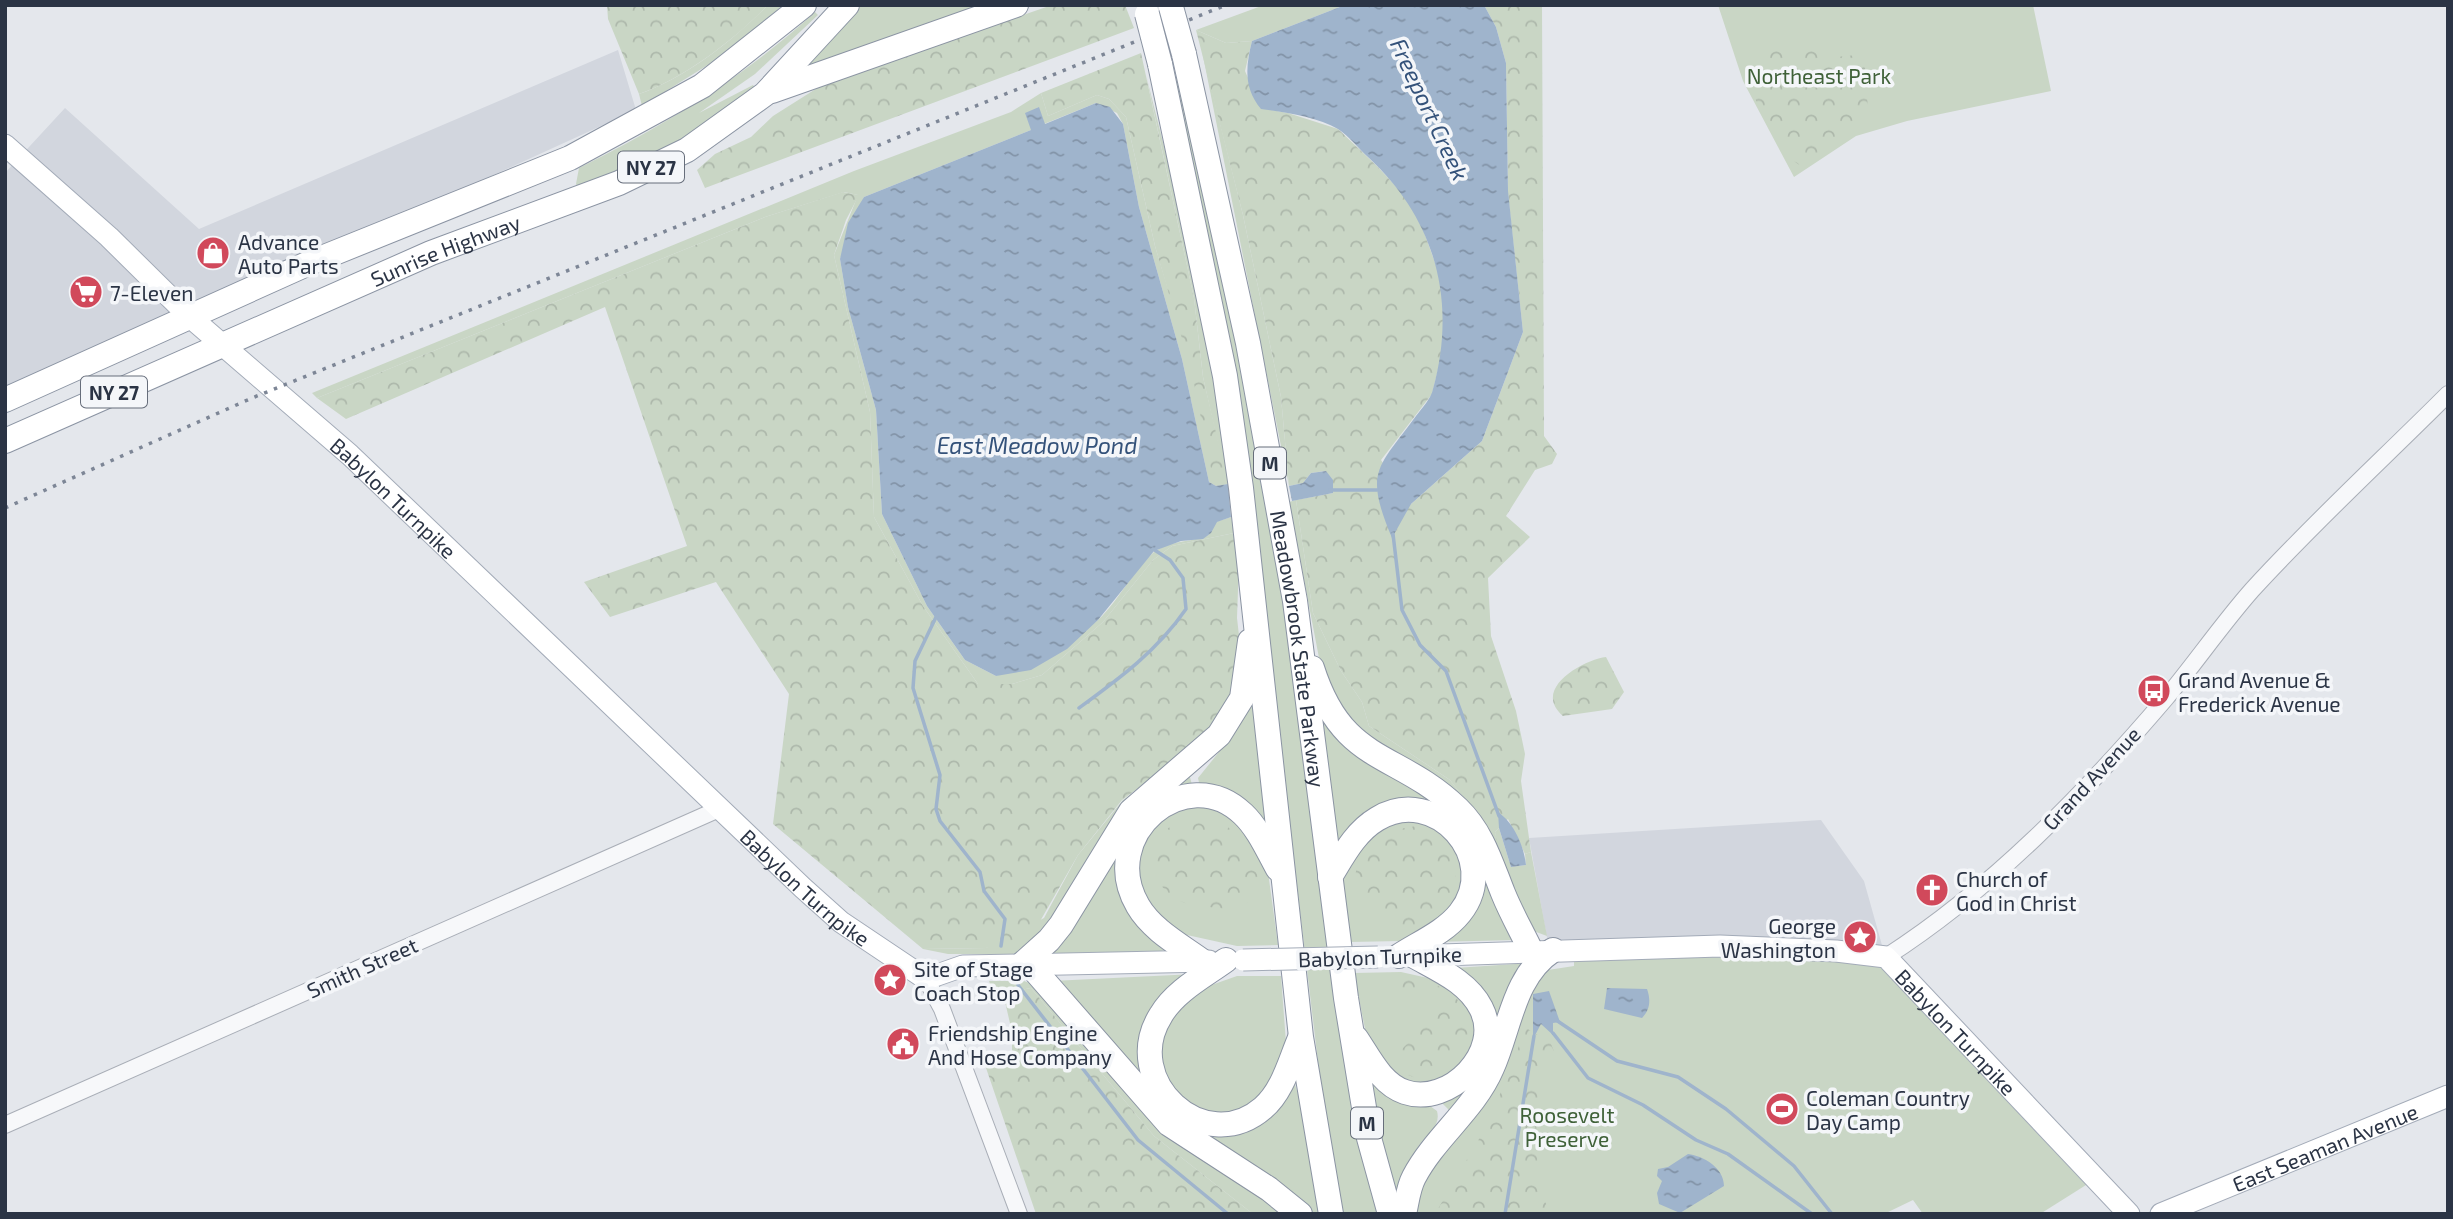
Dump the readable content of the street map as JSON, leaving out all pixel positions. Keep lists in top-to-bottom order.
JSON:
{
  "streets": {
    "highway": [
      "NY 27",
      "Sunrise Highway",
      "M",
      "Meadowbrook State Parkway"
    ],
    "main road": ["Babylon Turnpike", "East Seaman Avenue"],
    "street": ["Grand Avenue", "Smith Street"]
  },
  "crossings": [
    ["Sunrise Highway", "Babylon Turnpike"],
    ["Babylon Turnpike", "Grand Avenue"],
    ["Babylon Turnpike", "Smith Street"]
  ],
  "water": ["Freeport Creek", "East Meadow Pond"],
  "parks": ["Northeast Park", "Roosevelt Preserve"],
  "places": {
    "shop": ["Advance Auto Parts"],
    "supermarket": ["7-Eleven"],
    "bus stop": ["Grand Avenue & Frederick Avenue"],
    "church": ["Church of God in Christ"],
    "place": ["George Washington", "Site of Stage Coach Stop"],
    "public building": ["Friendship Engine And Hose Company"],
    "sports": ["Coleman Country Day Camp"]
  }
}
